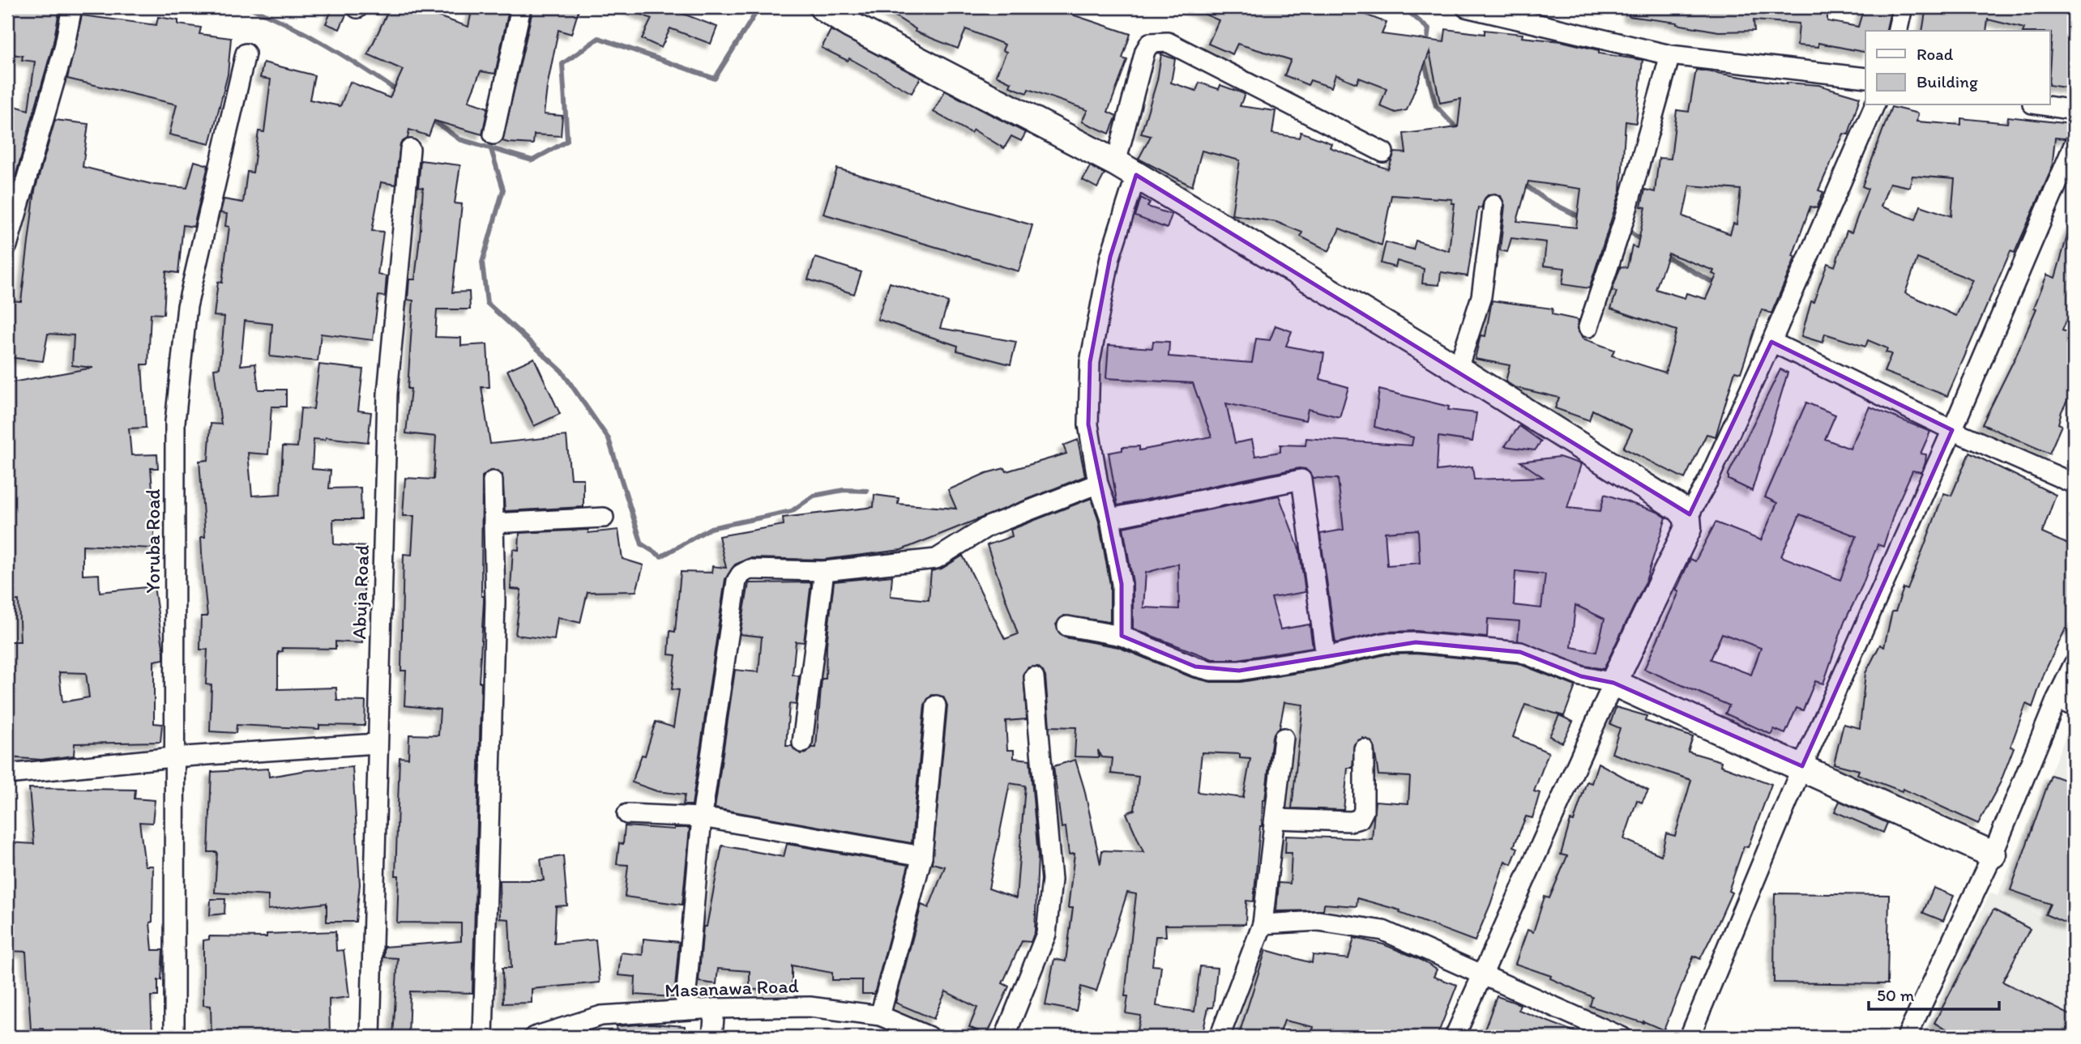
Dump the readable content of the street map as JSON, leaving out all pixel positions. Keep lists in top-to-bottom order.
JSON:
{
  "streets": {
    "street": ["Yoruba Road", "Abuja Road", "Masanawa Road"]
  },
  "legend": ["Road", "Building"],
  "scale_bar": "50 m"
}
